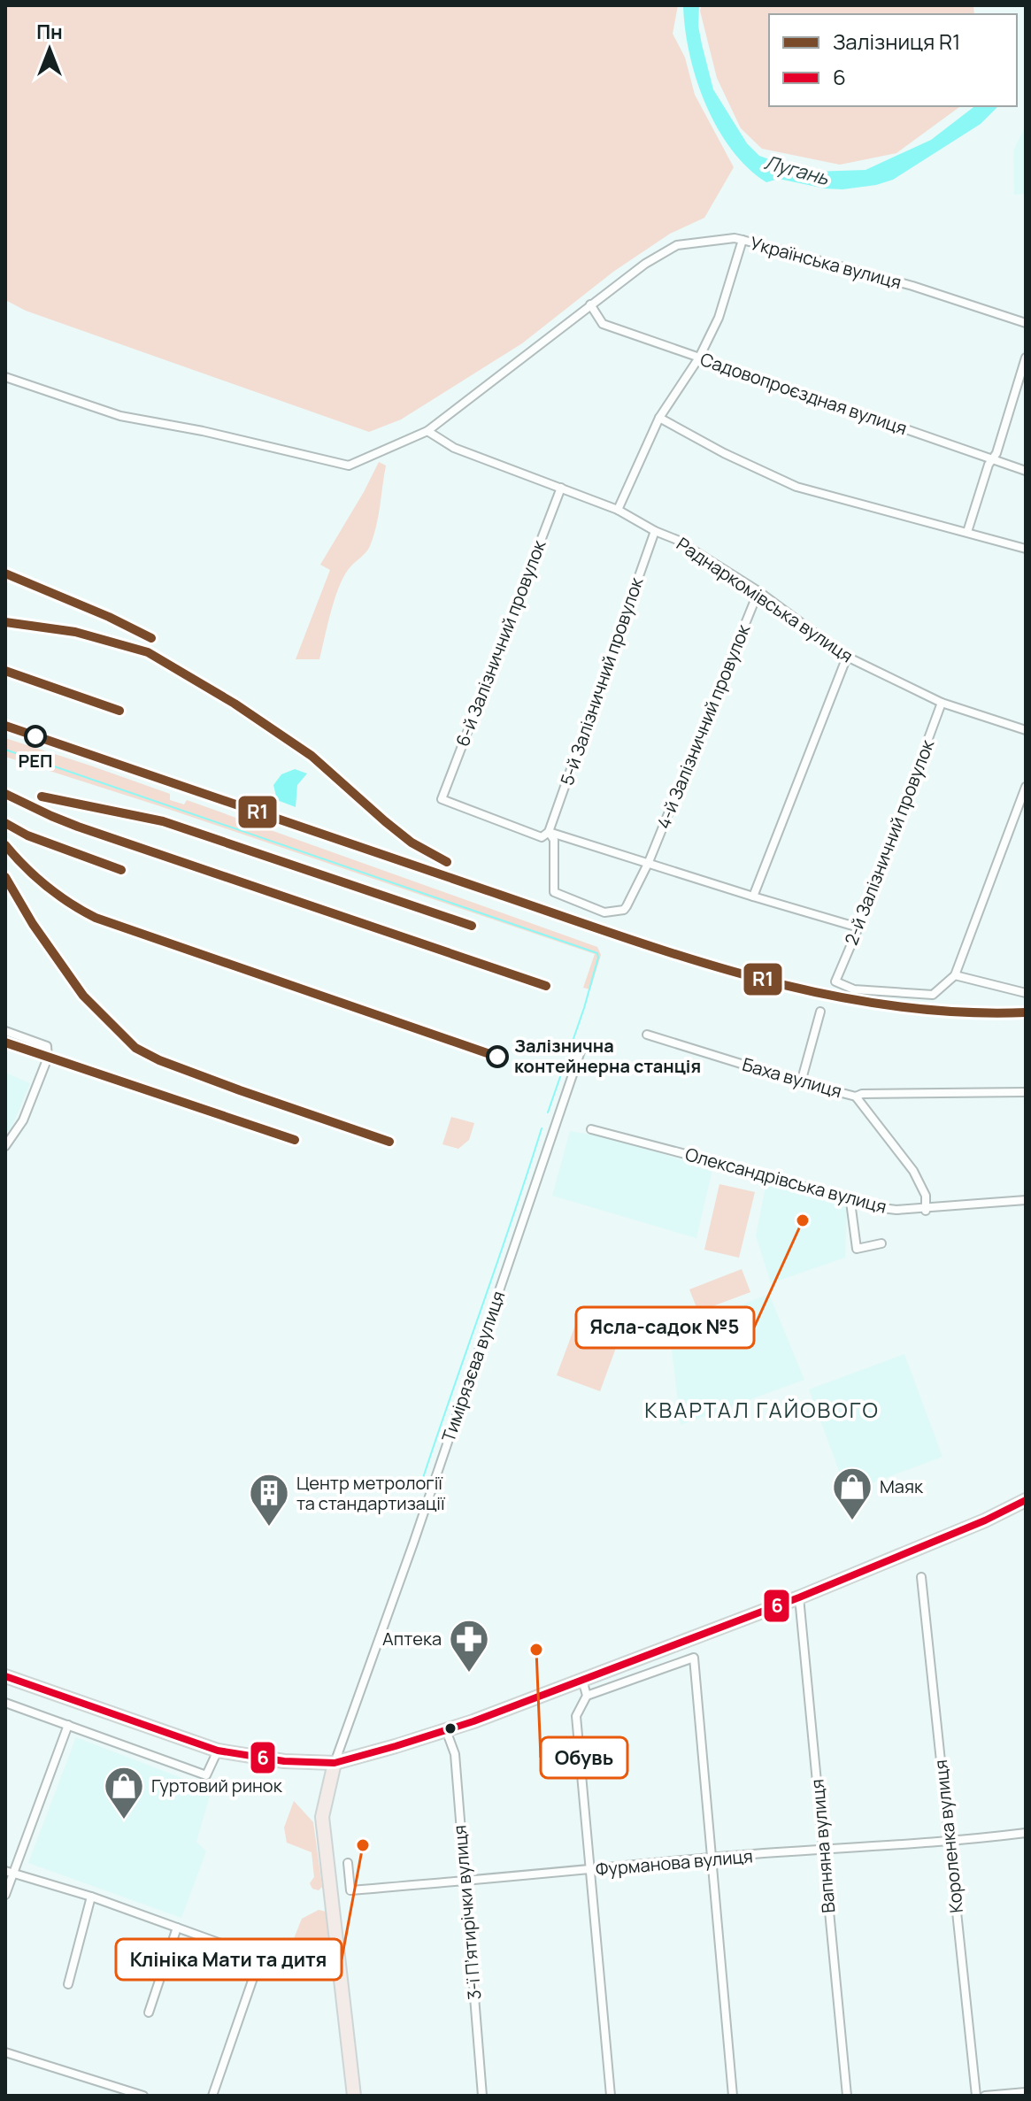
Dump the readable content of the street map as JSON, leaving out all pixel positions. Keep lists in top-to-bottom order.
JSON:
{
  "streets": {
    "street": [
      "Українська вулиця",
      "Садовопроєздная вулиця",
      "Раднаркомівська вулиця",
      "6-й Залізничний провулок",
      "5-й Залізничний провулок",
      "4-й Залізничний провулок",
      "2-й Залізничний провулок",
      "Баха вулиця",
      "Олександрівська вулиця",
      "Тимірязєва вулиця",
      "Короленка вулиця",
      "Вапняна вулиця",
      "Фурманова вулиця",
      "3-ї П’ятирічки вулиця"
    ]
  },
  "crossings": [
    ["Українська вулиця", "Садовопроєздная вулиця"],
    ["Українська вулиця", "Раднаркомівська вулиця"],
    ["Раднаркомівська вулиця", "6-й Залізничний провулок"],
    ["Раднаркомівська вулиця", "5-й Залізничний провулок"],
    ["Раднаркомівська вулиця", "4-й Залізничний провулок"],
    ["Раднаркомівська вулиця", "2-й Залізничний провулок"],
    ["6-й Залізничний провулок", "5-й Залізничний провулок"],
    ["6-й Залізничний провулок", "4-й Залізничний провулок"],
    ["5-й Залізничний провулок", "4-й Залізничний провулок"],
    ["Короленка вулиця", "Фурманова вулиця"],
    ["Вапняна вулиця", "Фурманова вулиця"],
    ["Фурманова вулиця", "3-ї П’ятирічки вулиця"]
  ],
  "districts": ["КВАРТАЛ ГАЙОВОГО"],
  "water": ["Лугань"],
  "places": {
    "other": [
      "РЕП",
      "Залізнична контейнерна станція",
      "Ясла-садок №5",
      "Обувь",
      "Клініка Мати та дитя"
    ],
    "shop": ["Маяк", "Гуртовий ринок"],
    "building": ["Центр метрології та стандартизації"],
    "pharmacy": ["Аптека"]
  },
  "lines": ["rail line R1", "transit line 6"],
  "legend": ["Залізниця R1", "6"],
  "north": "top"
}
